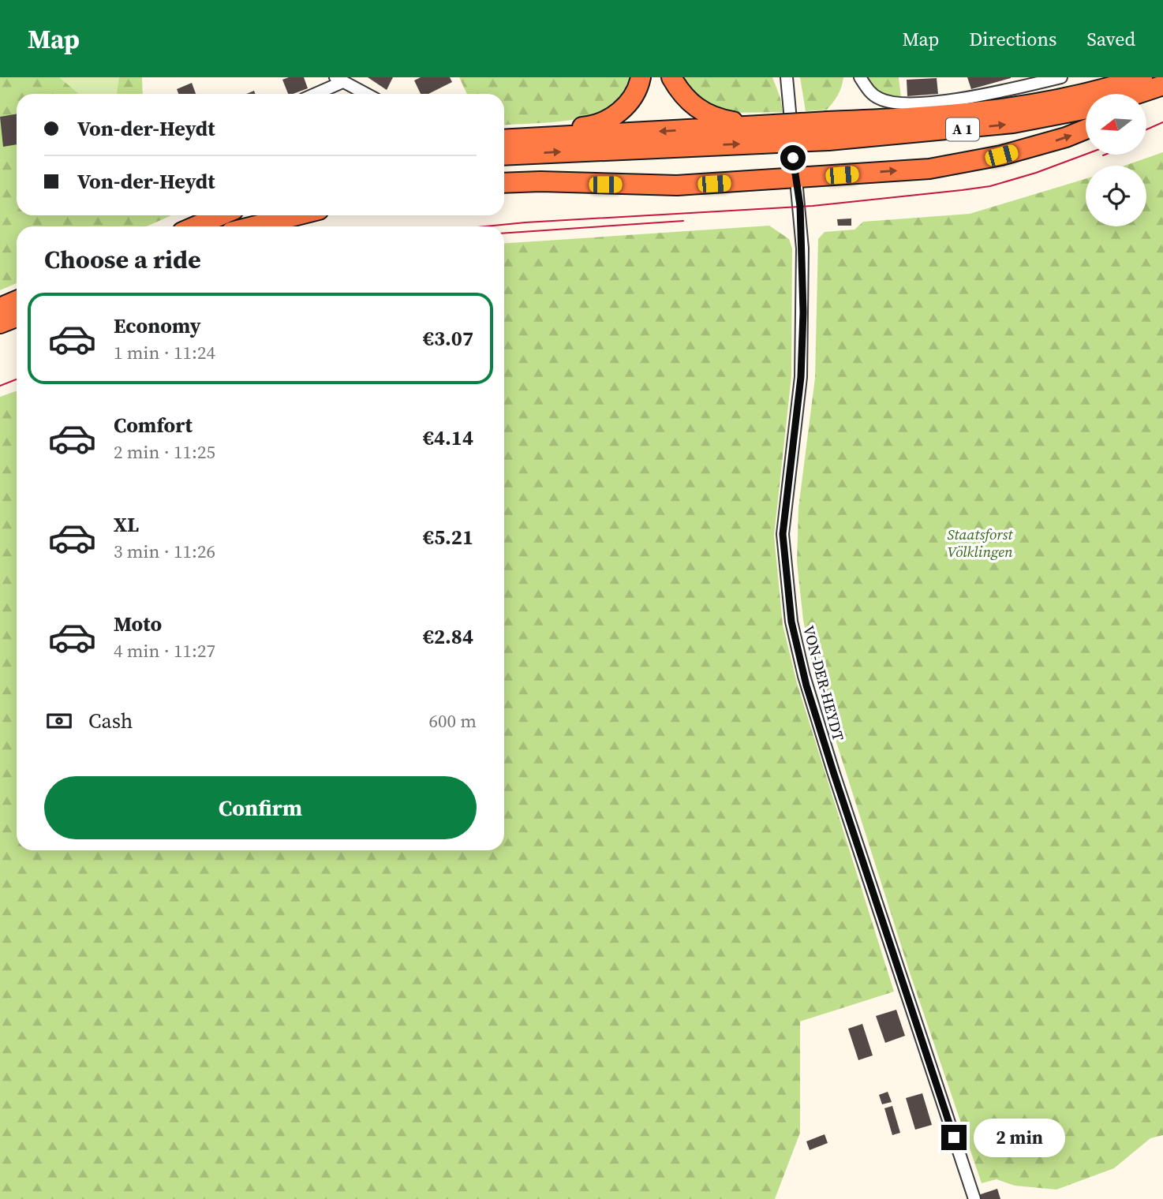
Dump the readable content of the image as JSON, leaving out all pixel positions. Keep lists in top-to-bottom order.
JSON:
{
  "streets": {
    "highway": ["A 1"],
    "street": ["VON-DER-HEYDT"]
  },
  "parks": ["Staatsforst Völklingen"],
  "north": "left",
  "page": {
    "header": "Map",
    "nav": ["Map", "Directions", "Saved"],
    "banner": ["Von-der-Heydt", "Von-der-Heydt"],
    "heading": "Choose a ride",
    "list": [
      {
        "name": "Economy",
        "note": "1 min · 11:24",
        "value": "€3.07"
      },
      {
        "name": "Comfort",
        "note": "2 min · 11:25",
        "value": "€4.14"
      },
      {
        "name": "XL",
        "note": "3 min · 11:26",
        "value": "€5.21"
      },
      {
        "name": "Moto",
        "note": "4 min · 11:27",
        "value": "€2.84"
      }
    ],
    "pay": ["Cash", "600 m"],
    "buttons": "Confirm",
    "bubble": "2 min"
  }
}
